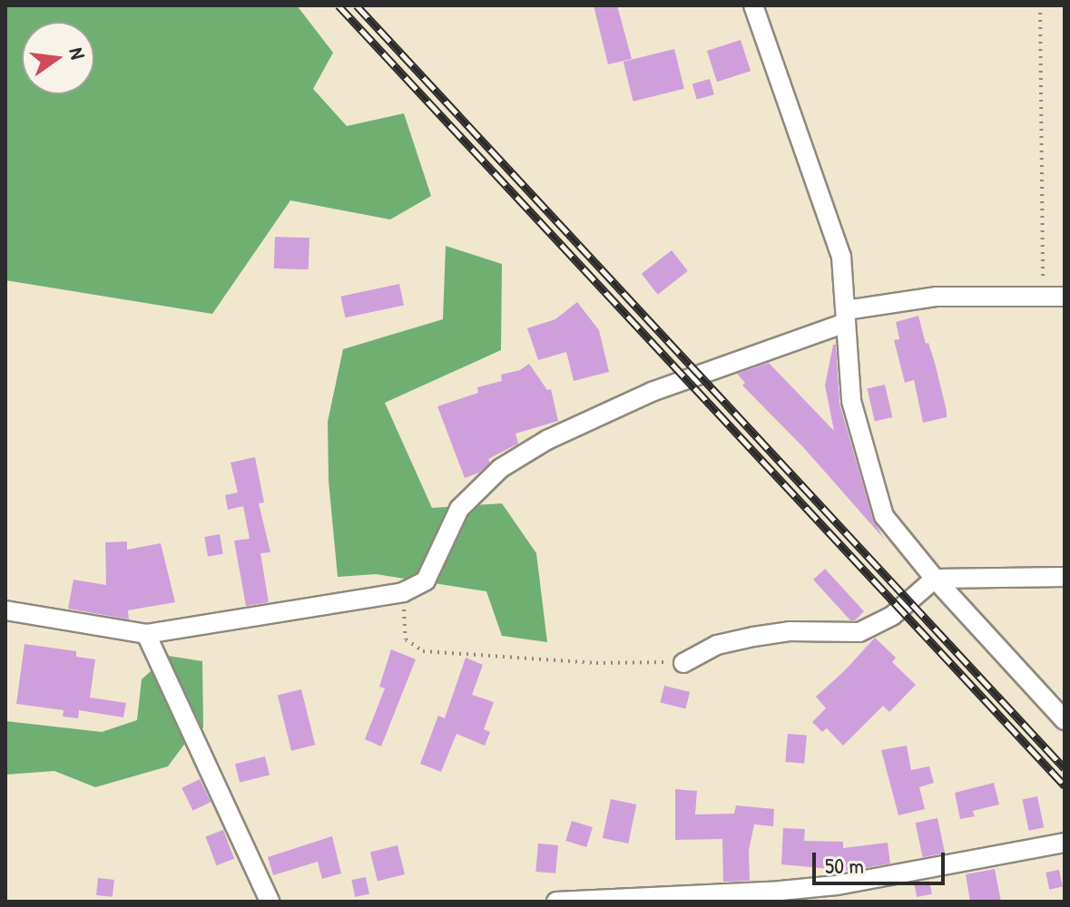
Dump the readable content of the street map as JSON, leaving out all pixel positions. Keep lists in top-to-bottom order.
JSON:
{
  "scale_bar": "50 m",
  "north": "right"
}
